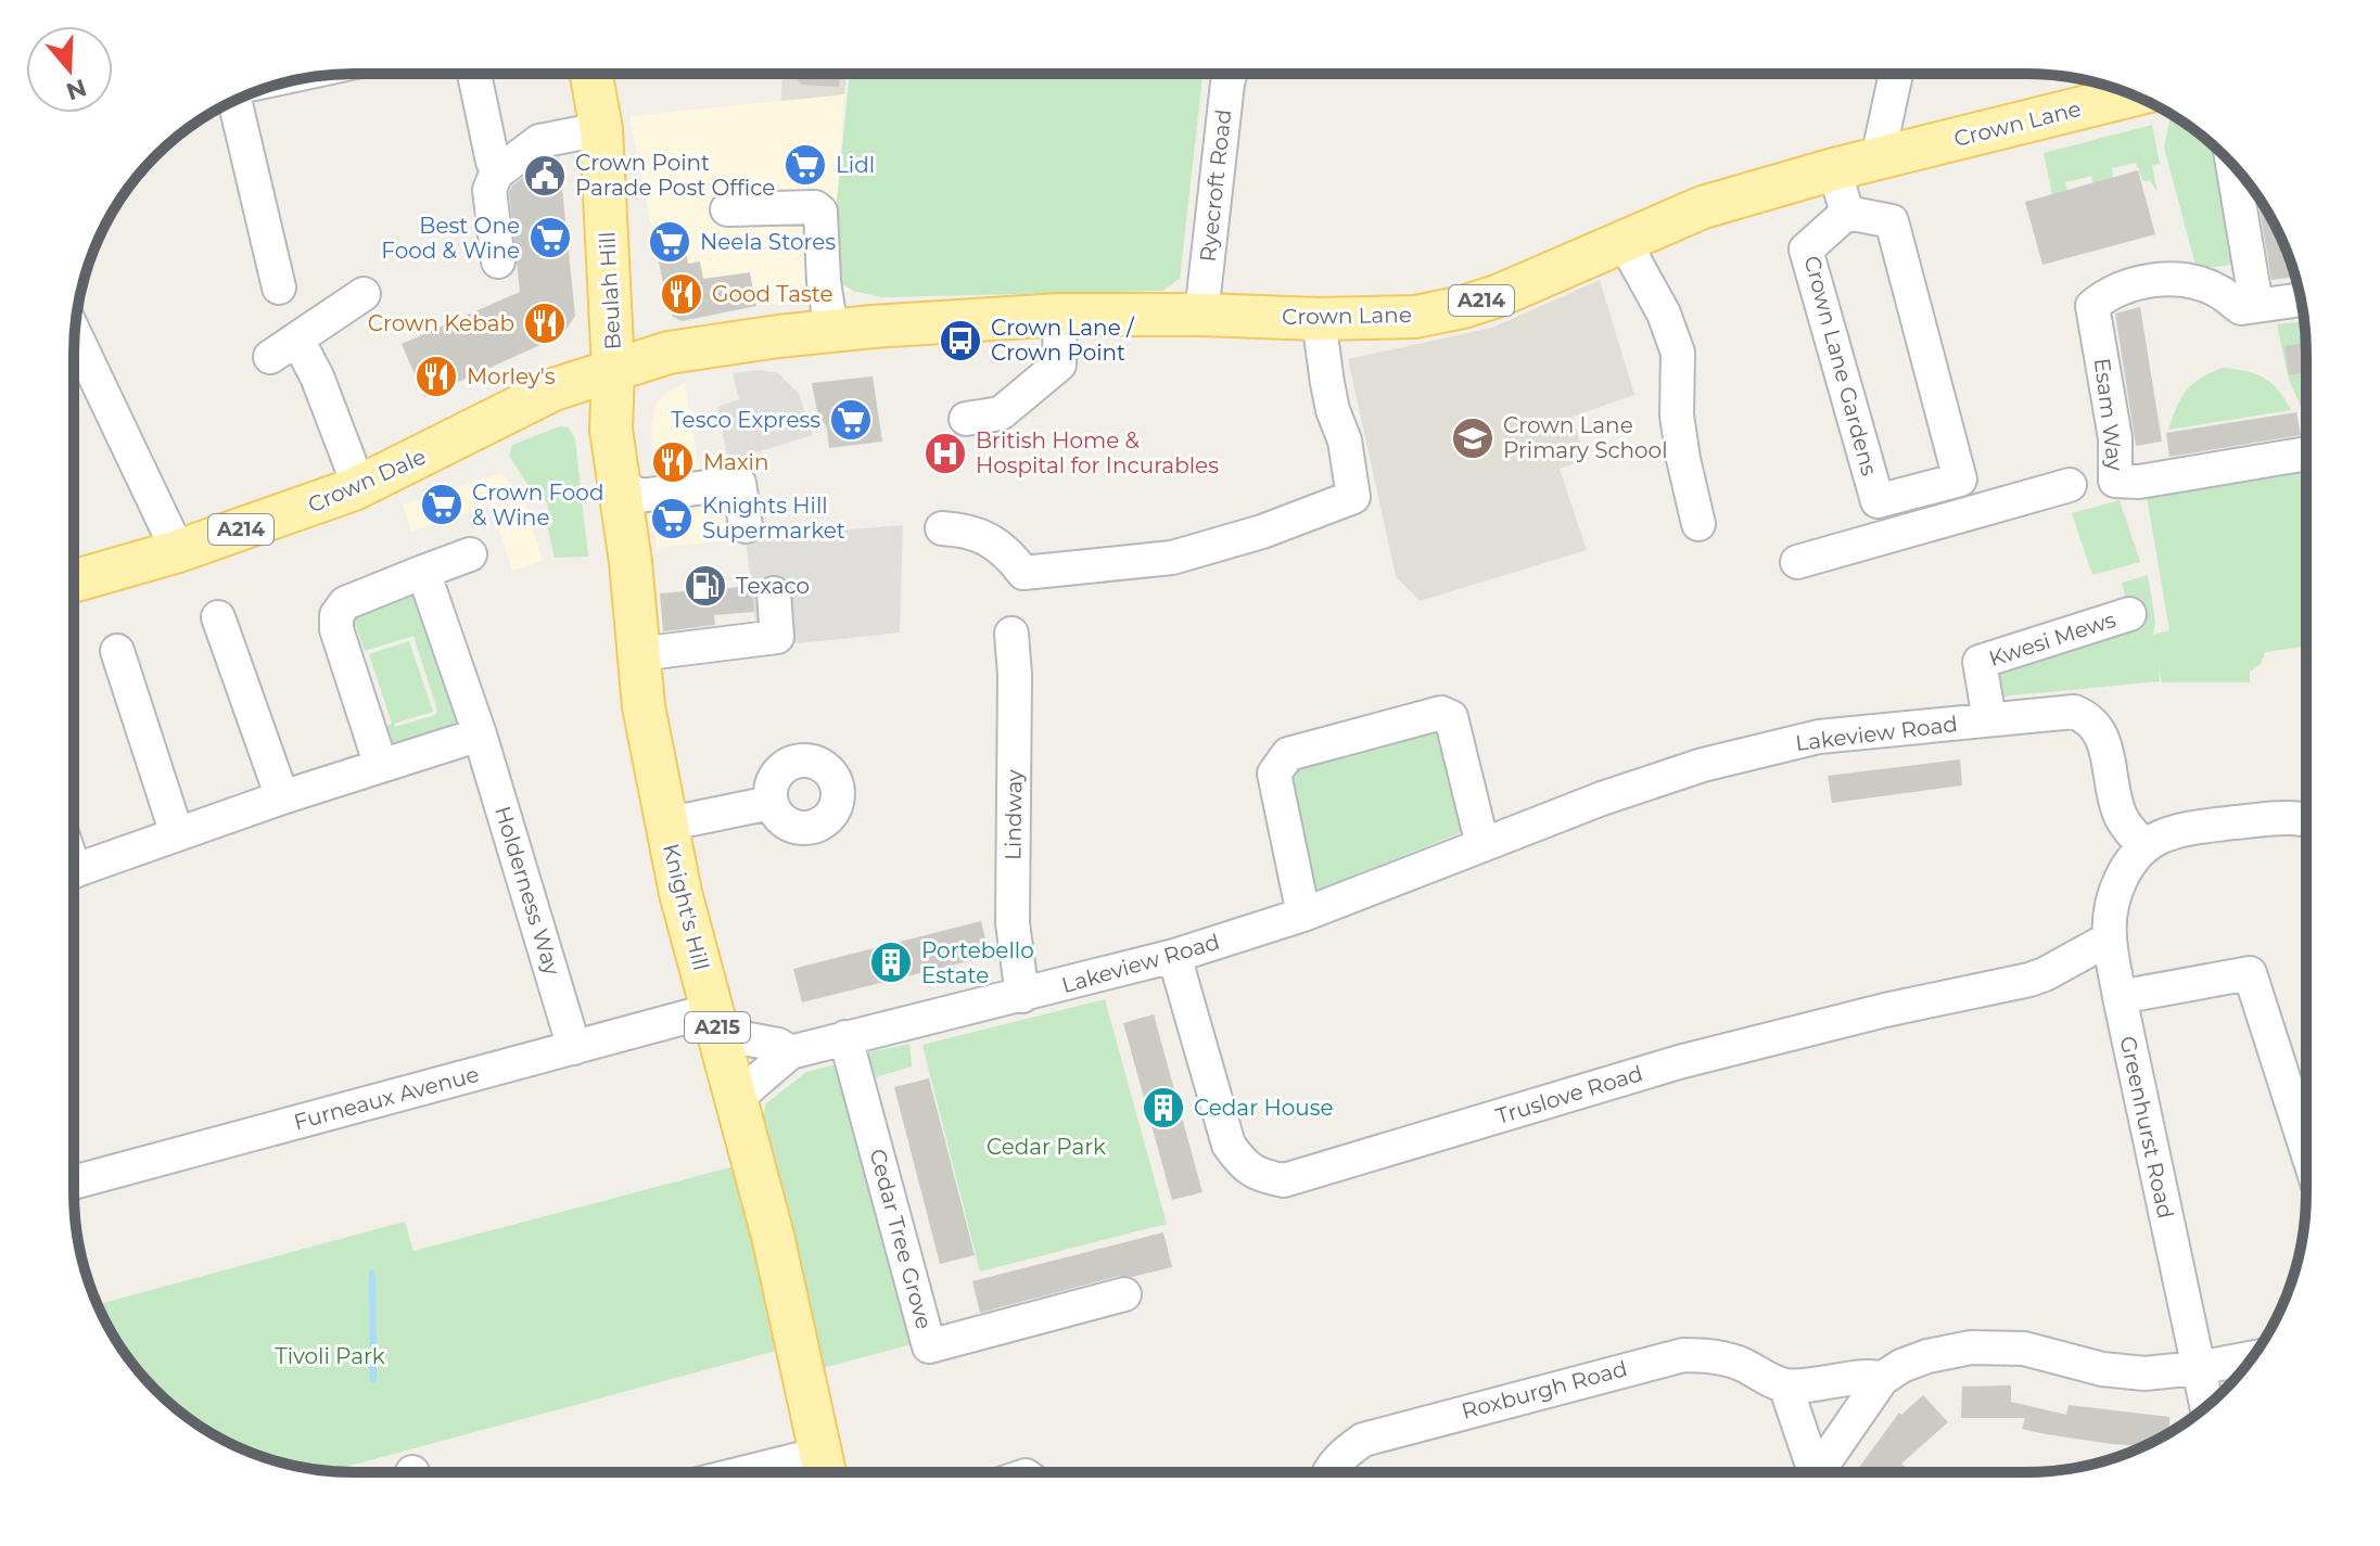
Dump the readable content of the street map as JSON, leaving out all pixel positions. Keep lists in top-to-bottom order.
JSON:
{
  "streets": {
    "main road": [
      "Crown Lane",
      "Beulah Hill",
      "A214",
      "Crown Dale",
      "Knight's Hill",
      "A215"
    ],
    "street": [
      "Ryecroft Road",
      "Crown Lane Gardens",
      "Esam Way",
      "Kwesi Mews",
      "Lakeview Road",
      "Lindway",
      "Holderness Way",
      "Truslove Road",
      "Furneaux Avenue",
      "Greenhurst Road",
      "Cedar Tree Grove",
      "Roxburgh Road"
    ]
  },
  "crossings": [
    ["Crown Lane", "Ryecroft Road"],
    ["Crown Lane", "Beulah Hill"],
    ["Crown Lane", "Crown Dale"],
    ["Crown Lane", "Knight's Hill"],
    ["Beulah Hill", "Crown Dale"],
    ["Beulah Hill", "Knight's Hill"],
    ["Crown Dale", "Knight's Hill"],
    ["Kwesi Mews", "Lakeview Road"],
    ["Lakeview Road", "Lindway"],
    ["Lakeview Road", "Knight's Hill"],
    ["Lakeview Road", "Truslove Road"],
    ["Lakeview Road", "Greenhurst Road"],
    ["Lakeview Road", "Cedar Tree Grove"],
    ["Holderness Way", "Furneaux Avenue"],
    ["Knight's Hill", "Furneaux Avenue"],
    ["Truslove Road", "Greenhurst Road"]
  ],
  "parks": ["Cedar Park", "Tivoli Park"],
  "places": {
    "supermarket": [
      "Lidl",
      "Best One Food & Wine",
      "Neela Stores",
      "Tesco Express",
      "Crown Food & Wine",
      "Knights Hill Supermarket"
    ],
    "public building": ["Crown Point Parade Post Office"],
    "restaurant": [
      "Good Taste",
      "Crown Kebab",
      "Morley's",
      "Maxin"
    ],
    "bus stop": ["Crown Lane / Crown Point"],
    "school or university": ["Crown Lane Primary School"],
    "hospital": ["British Home & Hospital for Incurables"],
    "fuel station": ["Texaco"],
    "building": ["Portebello Estate", "Cedar House"]
  },
  "north": "bottom"
}
